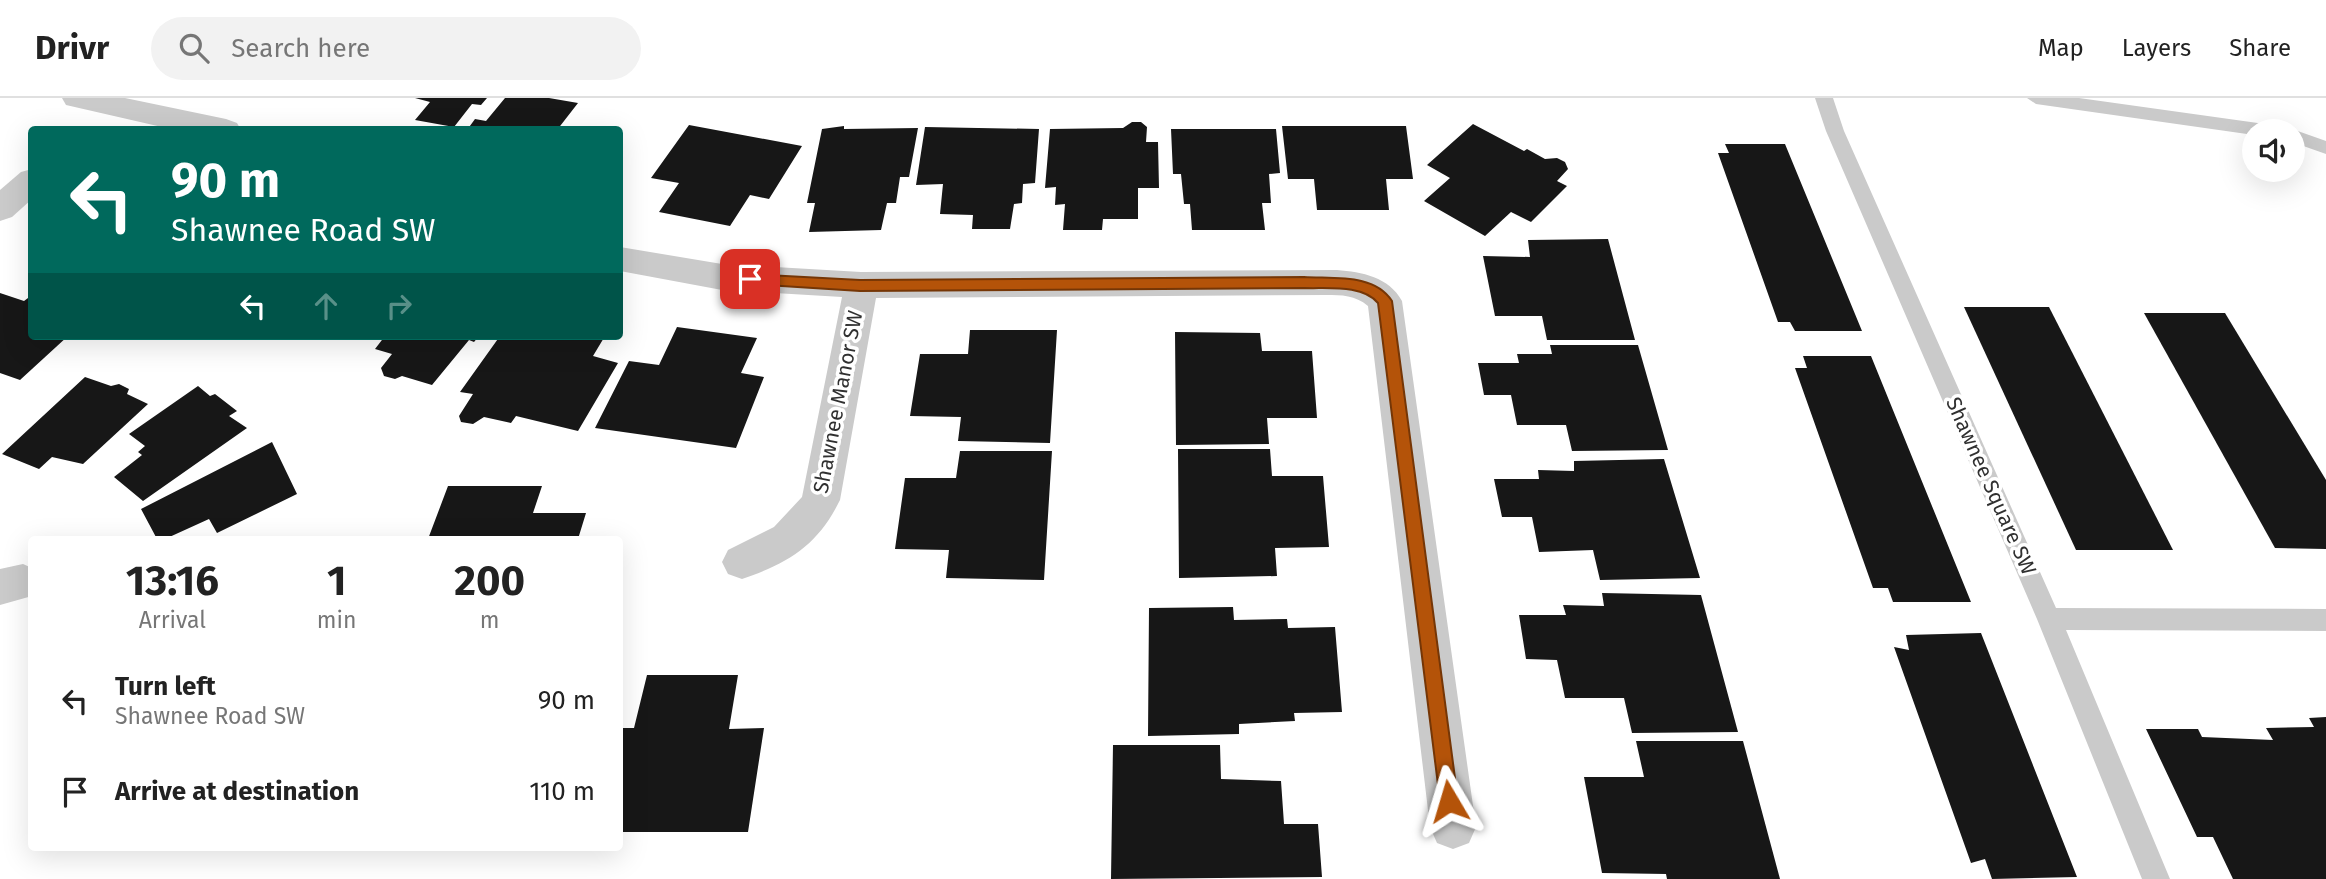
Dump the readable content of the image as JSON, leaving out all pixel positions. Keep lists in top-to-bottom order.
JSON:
{
  "streets": {
    "street": ["Shawnee Manor SW"],
    "lane": ["Shawnee Square SW"]
  },
  "page": {
    "header": "Drivr",
    "search": "Search here",
    "nav": ["Map", "Layers", "Share"],
    "turn": ["90 m", "Shawnee Road SW"],
    "eta": [
      "13:16",
      "Arrival",
      "1",
      "min",
      "200",
      "m"
    ],
    "list": [
      {
        "name": "Turn left",
        "note": "Shawnee Road SW",
        "value": "90 m"
      },
      {
        "name": "Arrive at destination",
        "value": "110 m"
      }
    ]
  }
}
